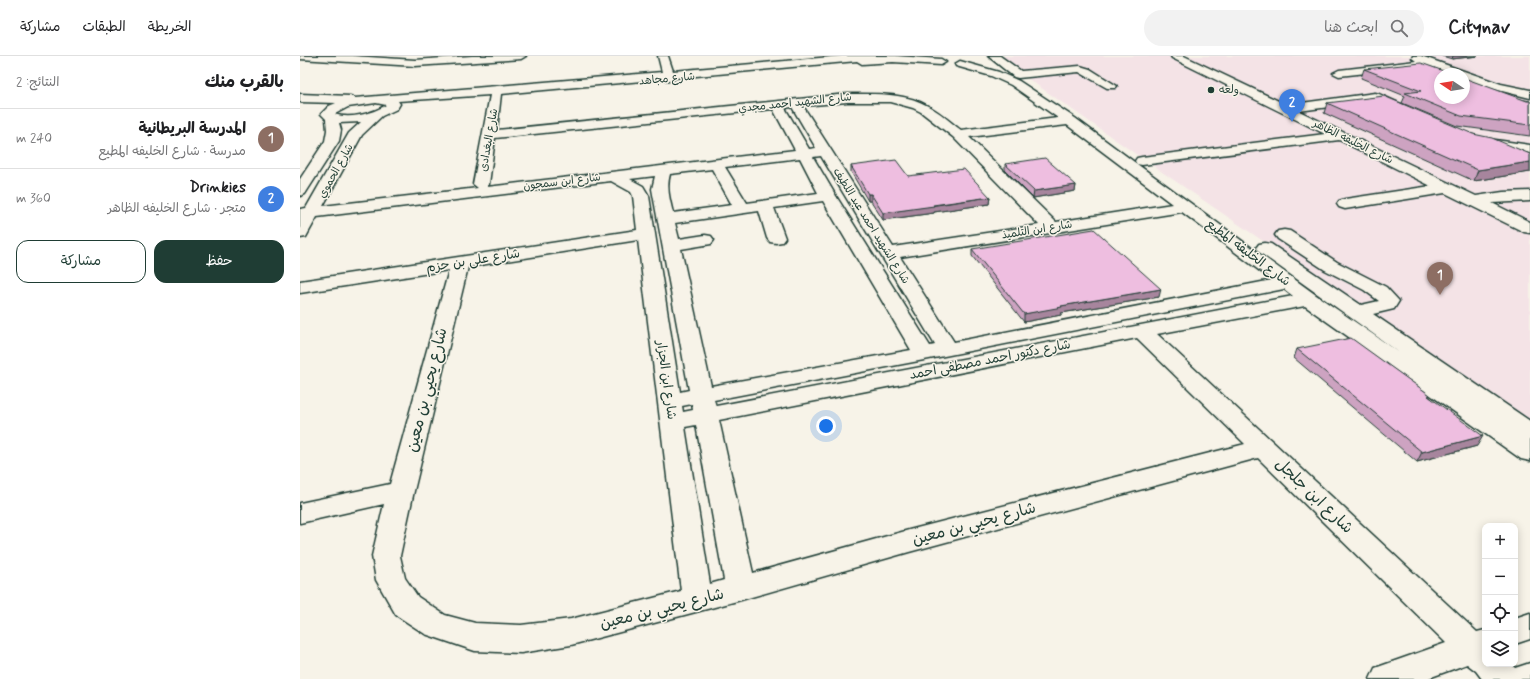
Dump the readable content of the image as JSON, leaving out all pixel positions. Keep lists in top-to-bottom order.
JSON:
{
  "streets": {
    "street": [
      "شارع مجاهد",
      "شارع الشهيد احمد مجدي",
      "شارع البغدادى",
      "شارع الخليفه الظاهر",
      "شارع الحموي",
      "شارع ابن سمجون",
      "شارع الشهيد احمد عبد اللطيف",
      "شارع ابن التلميذ",
      "شارع الخليفه المطيع",
      "شارع على بن حزم",
      "شارع دكتور احمد مصطفى احمد",
      "شارع ابن الجزار",
      "شارع يحيي بن معين",
      "شارع ابن جلجل"
    ]
  },
  "crossings": [
    ["شارع مجاهد", "شارع البغدادى"],
    ["شارع مجاهد", "شارع الخليفه المطيع"],
    ["شارع الشهيد احمد مجدي", "شارع البغدادى"],
    ["شارع الشهيد احمد مجدي", "شارع الشهيد احمد عبد اللطيف"],
    ["شارع الشهيد احمد مجدي", "شارع ابن التلميذ"],
    ["شارع البغدادى", "شارع ابن سمجون"],
    ["شارع الحموي", "شارع ابن سمجون"],
    ["شارع ابن سمجون", "شارع الشهيد احمد عبد اللطيف"],
    ["شارع ابن سمجون", "شارع ابن الجزار"],
    ["شارع الشهيد احمد عبد اللطيف", "شارع ابن التلميذ"],
    ["شارع الشهيد احمد عبد اللطيف", "شارع دكتور احمد مصطفى احمد"],
    ["شارع ابن التلميذ", "شارع الخليفه المطيع"],
    ["شارع الخليفه المطيع", "شارع دكتور احمد مصطفى احمد"],
    ["شارع على بن حزم", "شارع ابن الجزار"],
    ["شارع على بن حزم", "شارع يحيي بن معين"],
    ["شارع دكتور احمد مصطفى احمد", "شارع ابن الجزار"],
    ["شارع دكتور احمد مصطفى احمد", "شارع ابن جلجل"],
    ["شارع ابن الجزار", "شارع يحيي بن معين"],
    ["شارع يحيي بن معين", "شارع ابن جلجل"]
  ],
  "places": ["ولعه"],
  "north": "left",
  "page": {
    "header": "Citynav",
    "search": "ابحث هنا",
    "nav": ["الخريطة", "الطبقات", "مشاركة"],
    "heading": ["بالقرب منك", "النتائج: 2"],
    "pins": ["2", "1"],
    "list": [
      {
        "mark": "1",
        "name": "المدرسة البريطانية",
        "note": "مدرسة · شارع الخليفه المطيع",
        "value": "240 m"
      },
      {
        "mark": "2",
        "name": "Drinkies",
        "note": "متجر · شارع الخليفه الظاهر",
        "value": "360 m"
      }
    ],
    "buttons": ["حفظ", "مشاركة"],
    "map_buttons": ["+", "−"]
  }
}
